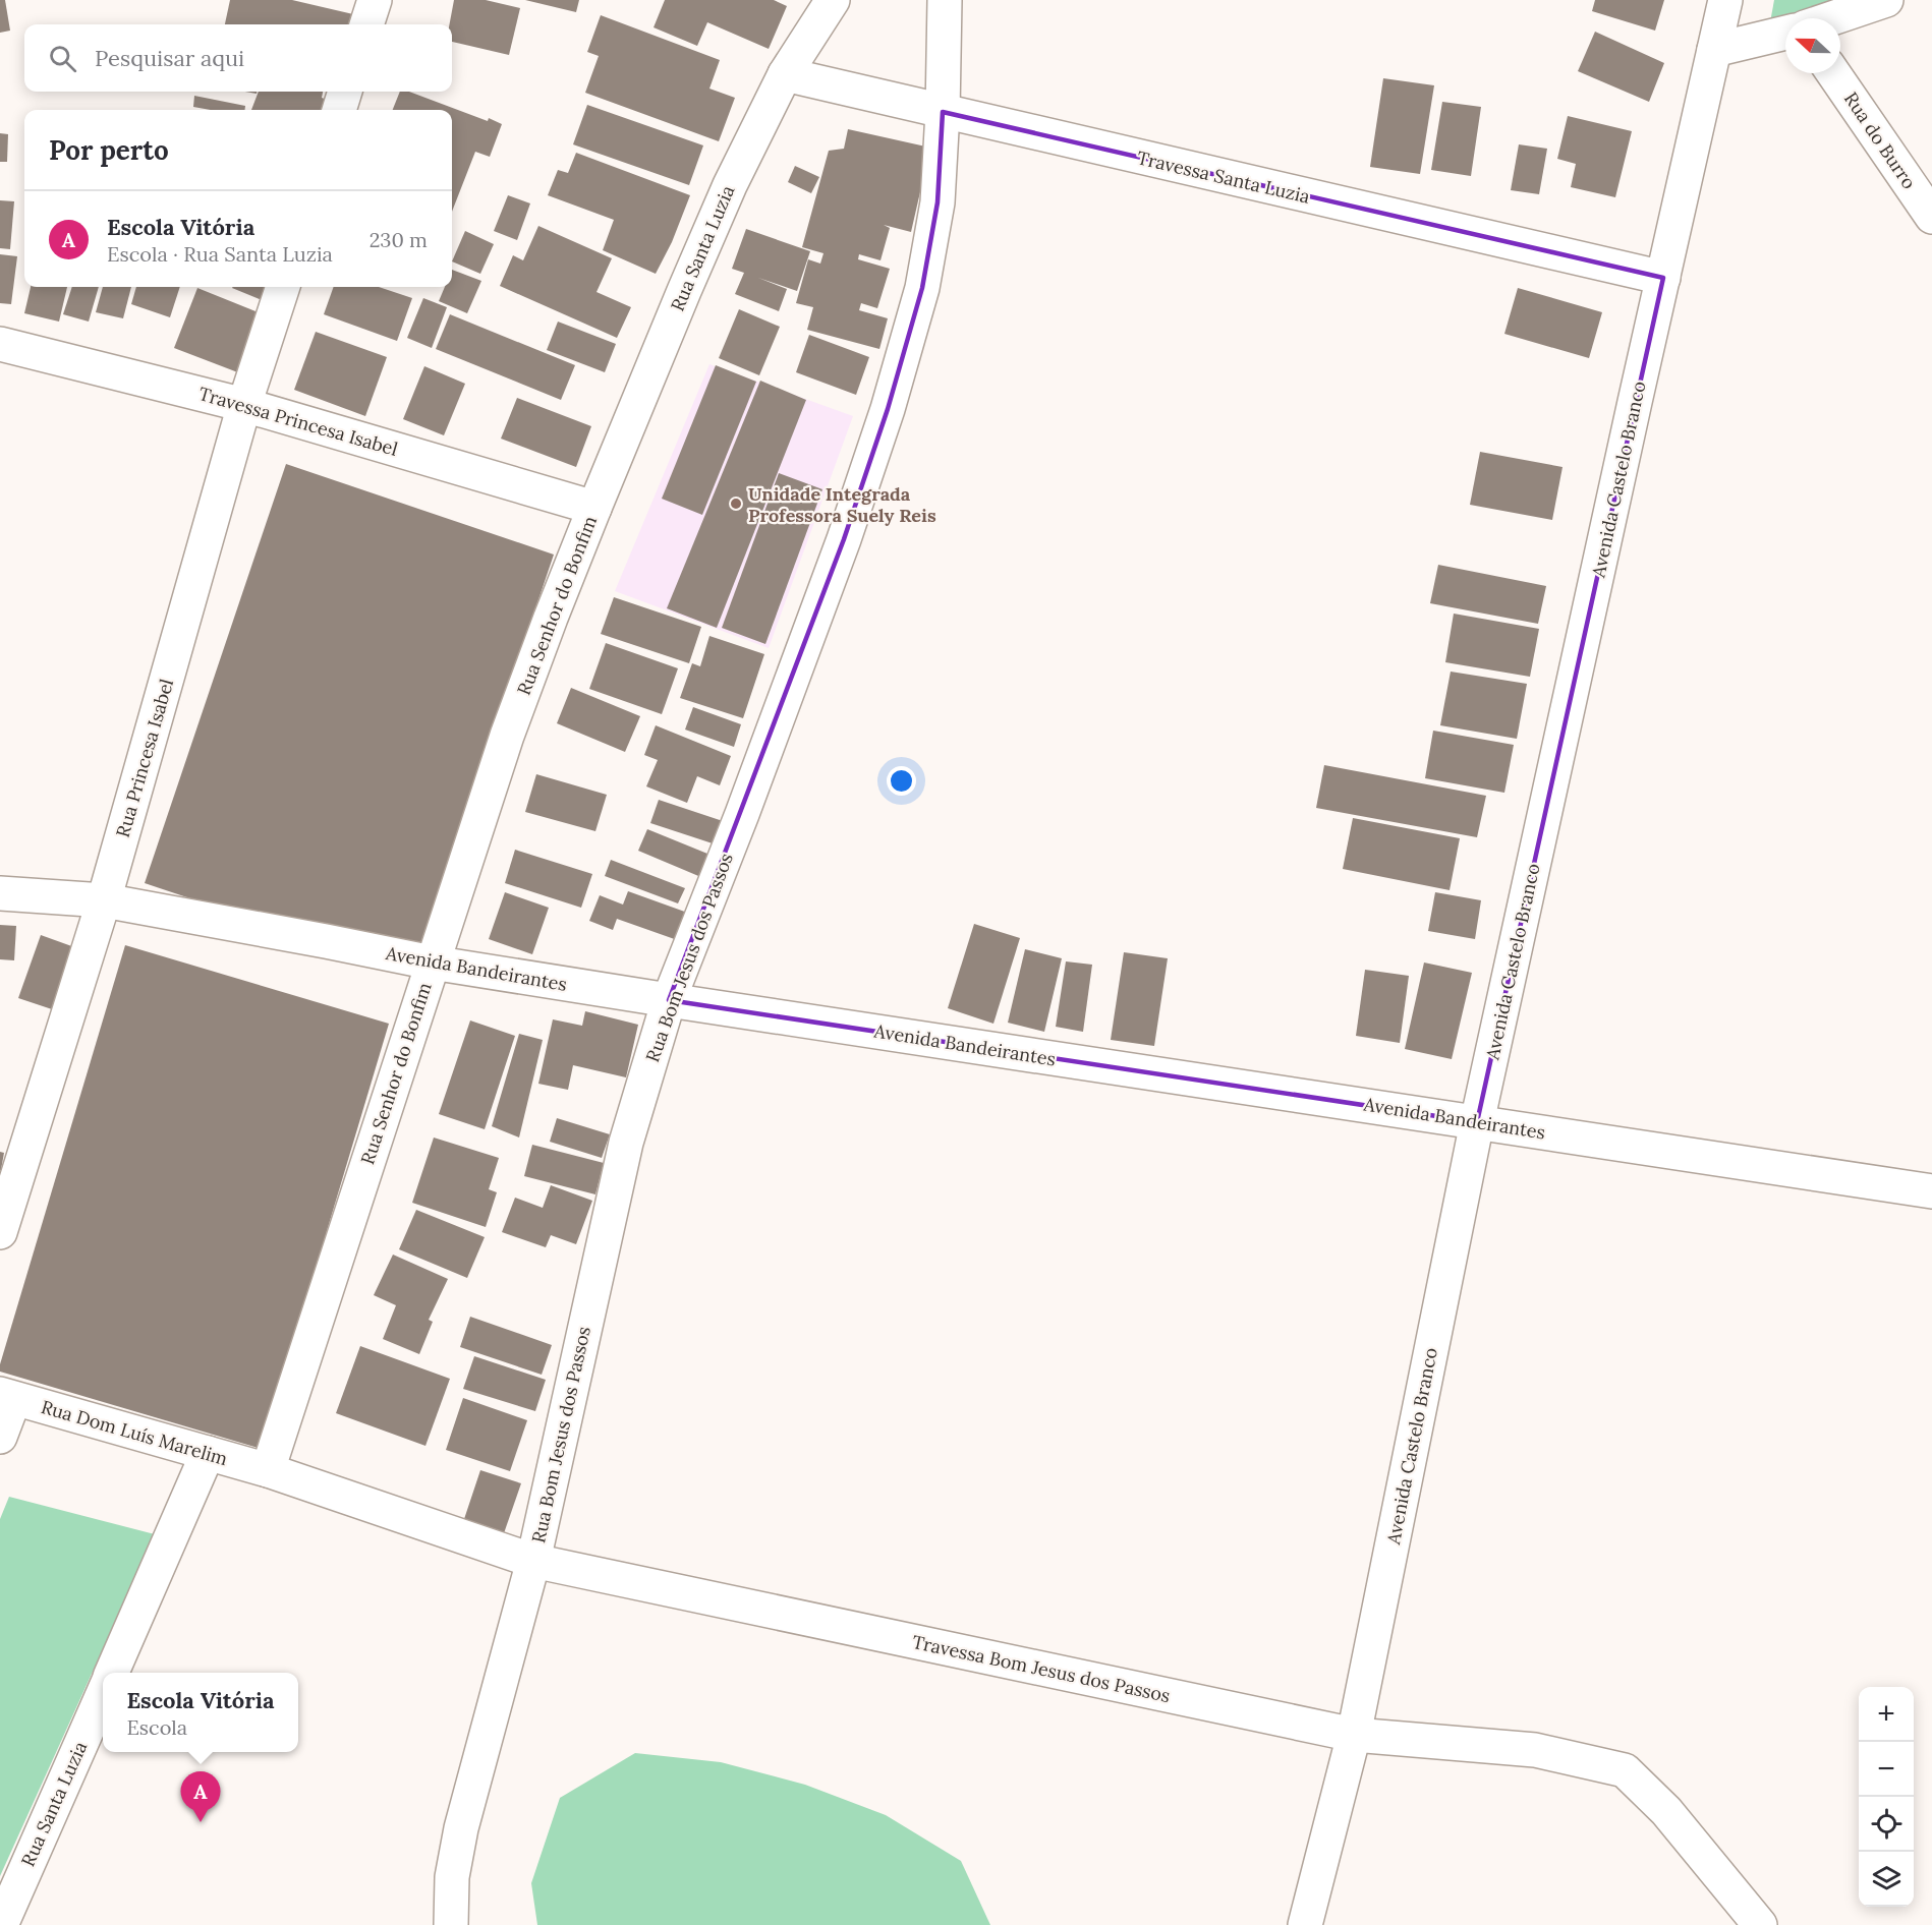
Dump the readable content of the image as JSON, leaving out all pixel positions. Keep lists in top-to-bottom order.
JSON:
{
  "streets": {
    "street": [
      "Rua do Burro",
      "Travessa Santa Luzia",
      "Rua Santa Luzia",
      "Travessa Princesa Isabel",
      "Avenida Castelo Branco",
      "Rua Senhor do Bonfim",
      "Rua Princesa Isabel",
      "Rua Bom Jesus dos Passos",
      "Avenida Bandeirantes",
      "Rua Dom Luís Marelim",
      "Travessa Bom Jesus dos Passos"
    ]
  },
  "crossings": [
    ["Travessa Santa Luzia", "Rua Santa Luzia"],
    ["Travessa Santa Luzia", "Avenida Castelo Branco"],
    ["Travessa Santa Luzia", "Rua Bom Jesus dos Passos"],
    ["Rua Santa Luzia", "Travessa Princesa Isabel"],
    ["Rua Santa Luzia", "Rua Senhor do Bonfim"],
    ["Travessa Princesa Isabel", "Rua Senhor do Bonfim"],
    ["Travessa Princesa Isabel", "Rua Princesa Isabel"],
    ["Avenida Castelo Branco", "Avenida Bandeirantes"],
    ["Avenida Castelo Branco", "Travessa Bom Jesus dos Passos"],
    ["Rua Senhor do Bonfim", "Avenida Bandeirantes"],
    ["Rua Senhor do Bonfim", "Rua Dom Luís Marelim"],
    ["Rua Senhor do Bonfim", "Travessa Bom Jesus dos Passos"],
    ["Rua Princesa Isabel", "Avenida Bandeirantes"],
    ["Rua Bom Jesus dos Passos", "Avenida Bandeirantes"],
    ["Rua Bom Jesus dos Passos", "Travessa Bom Jesus dos Passos"],
    ["Rua Dom Luís Marelim", "Travessa Bom Jesus dos Passos"]
  ],
  "places": ["Unidade Integrada Professora Suely Reis"],
  "north": "left",
  "page": {
    "search": "Pesquisar aqui",
    "heading": "Por perto",
    "list": [
      {
        "mark": "A",
        "name": "Escola Vitória",
        "note": "Escola · Rua Santa Luzia",
        "value": "230 m"
      }
    ],
    "popup": ["Escola Vitória", "Escola"],
    "map_buttons": ["+", "−"],
    "pins": "A"
  }
}
